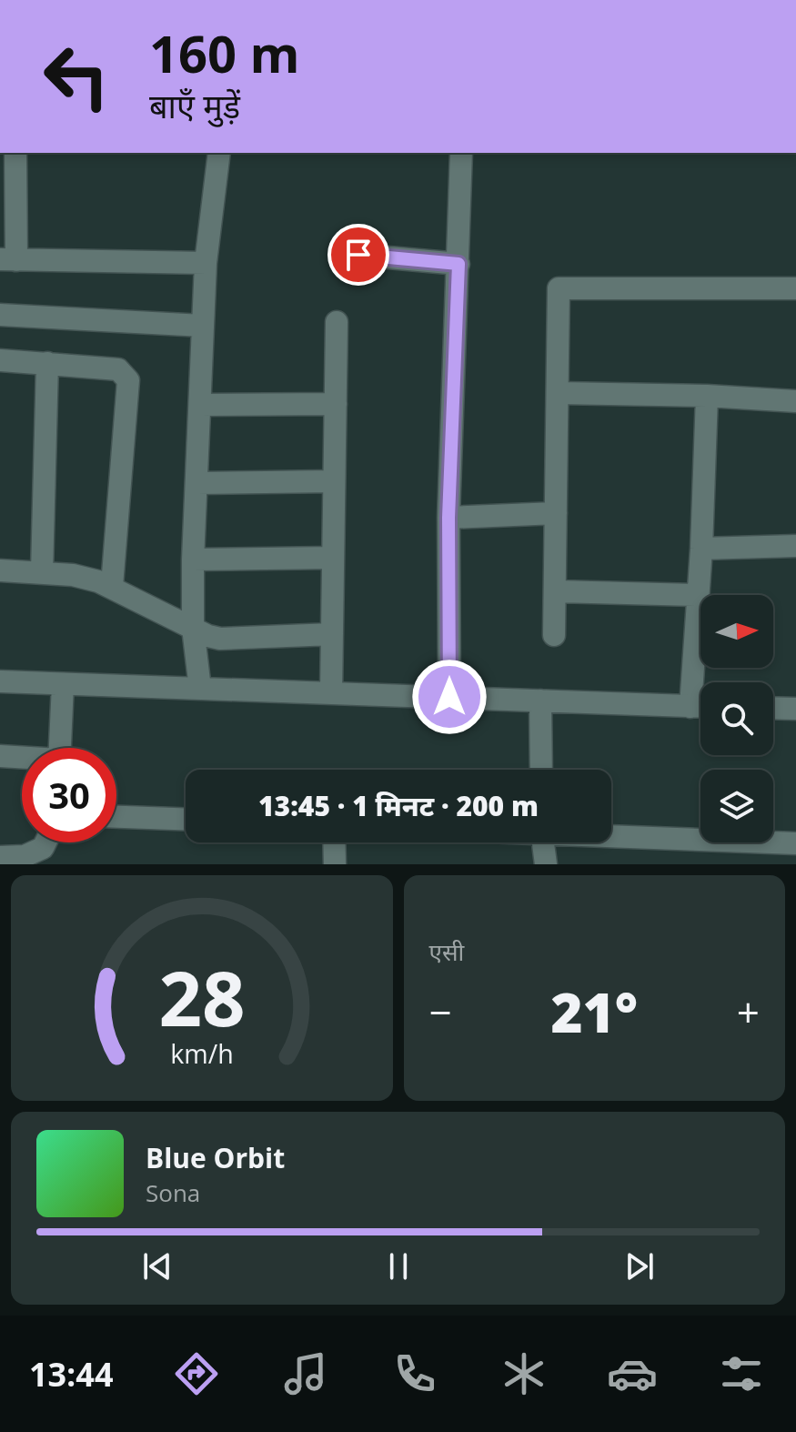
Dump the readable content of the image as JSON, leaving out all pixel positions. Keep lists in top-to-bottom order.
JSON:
{
  "north": "right",
  "page": {
    "turn": ["160 m", "बाएँ मुड़ें"],
    "limit": "30",
    "trip": "13:45 · 1 मिनट · 200 m",
    "tile": "एसी",
    "heat": ["−", "21°", "+"],
    "song": ["Blue Orbit", "Sona"],
    "tabs": "13:44",
    "gauge": ["28", "km/h"]
  }
}
